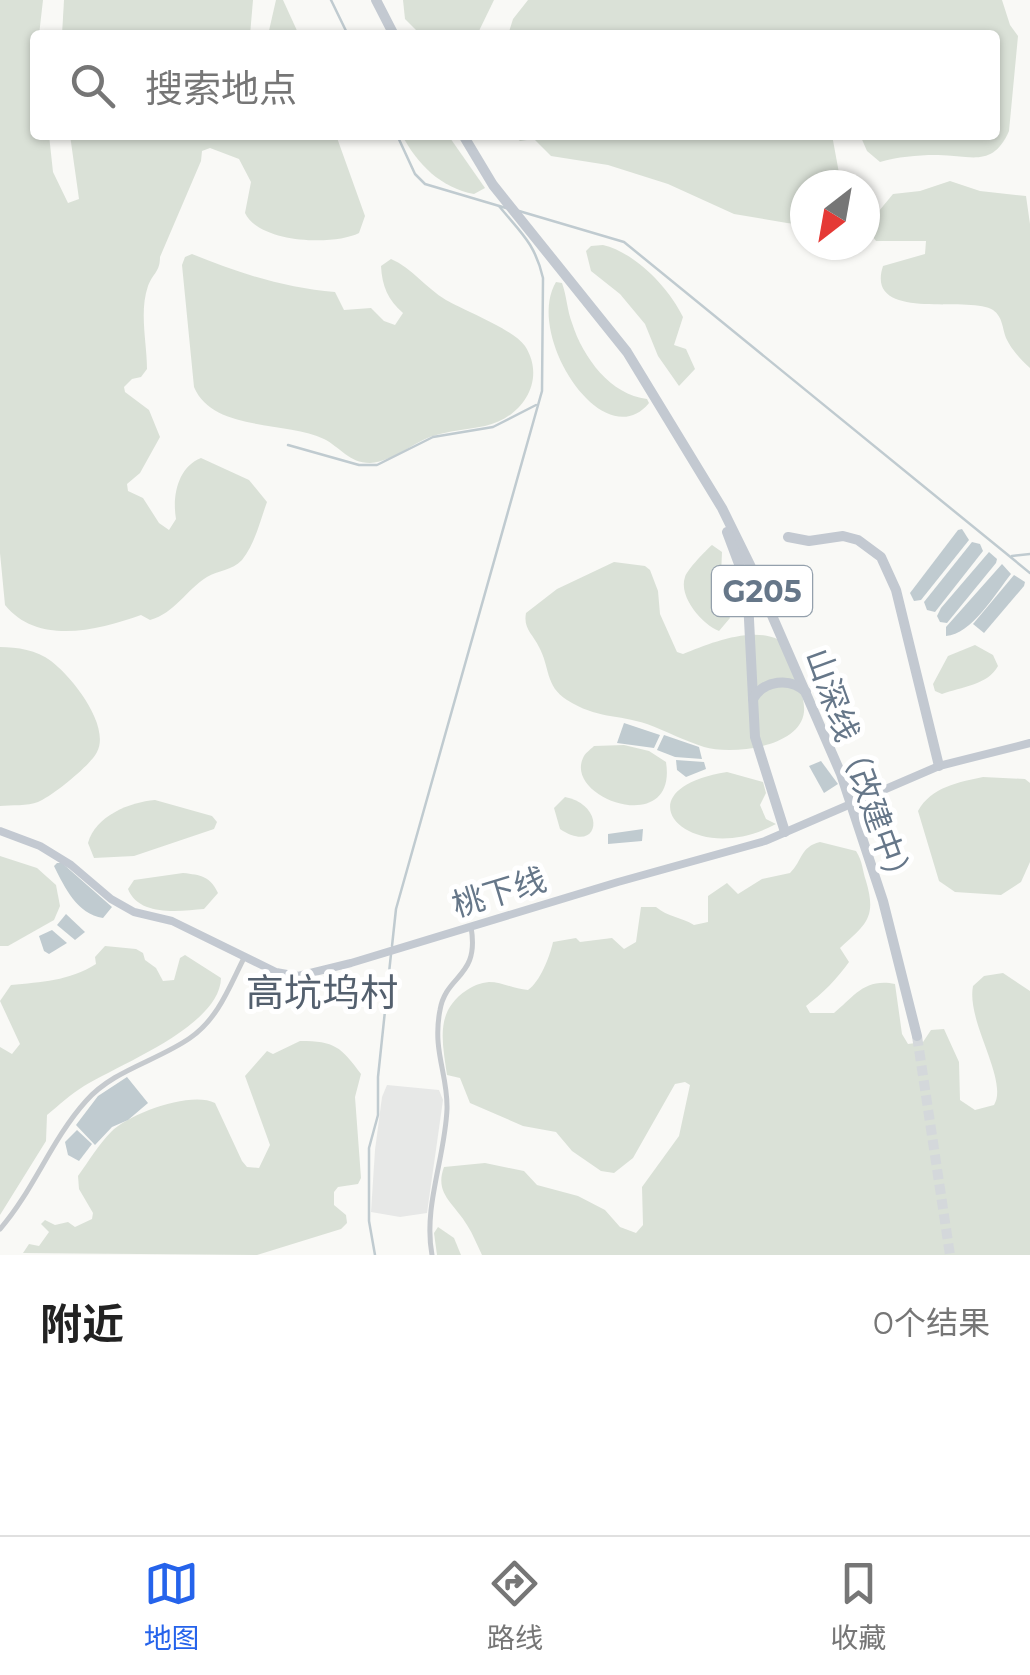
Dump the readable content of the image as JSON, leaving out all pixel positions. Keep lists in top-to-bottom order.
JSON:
{
  "streets": {
    "highway": ["G205", "山深线（改建中）"],
    "main road": ["桃下线"]
  },
  "districts": ["高坑坞村"],
  "north": "bottom left",
  "page": {
    "search": "搜索地点",
    "heading": ["附近", "0个结果"],
    "nav": ["地图", "路线", "收藏"]
  }
}
